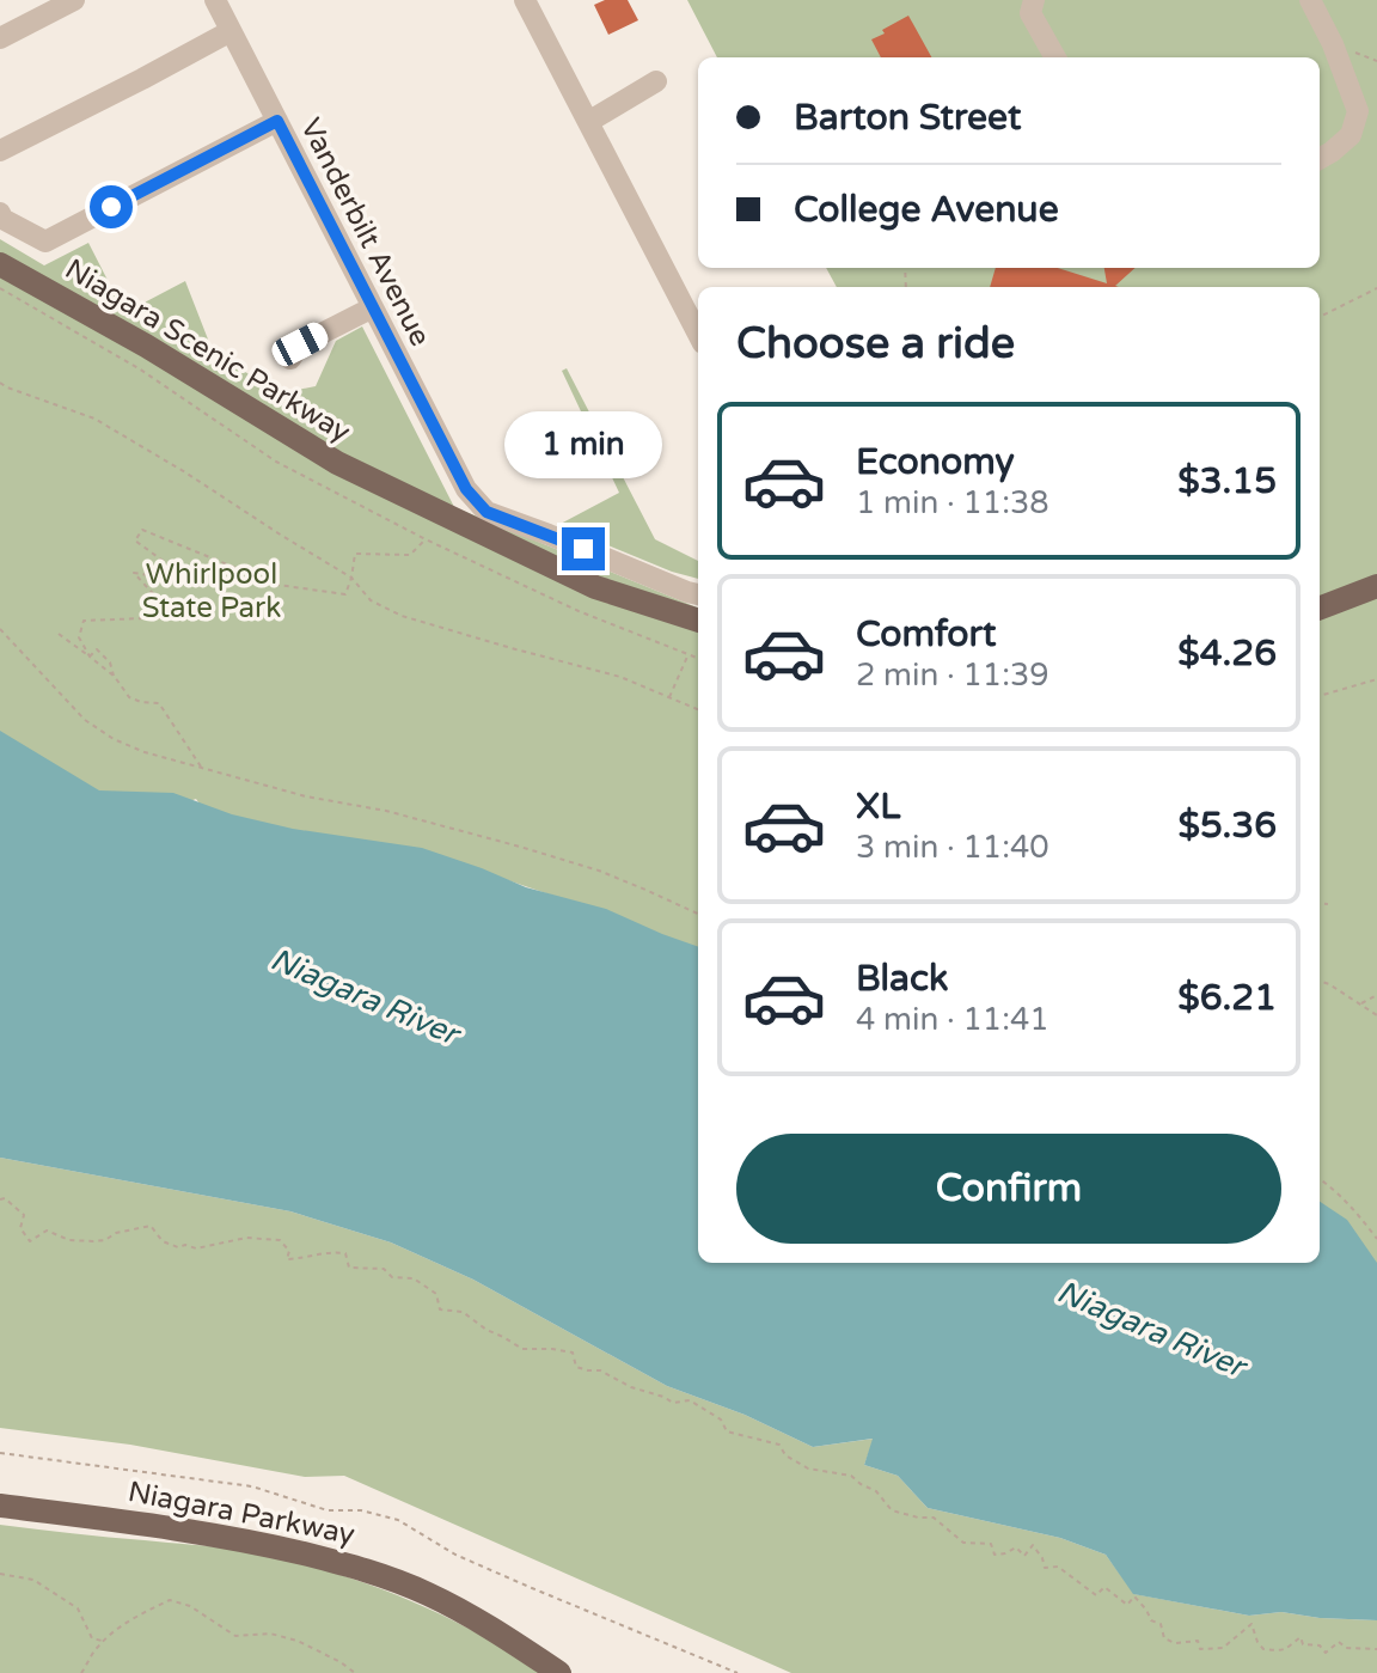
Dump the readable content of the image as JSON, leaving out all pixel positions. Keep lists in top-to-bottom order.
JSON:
{
  "streets": {
    "main road": ["Niagara Scenic Parkway", "Niagara Parkway"],
    "street": ["Vanderbilt Avenue"]
  },
  "water": ["Niagara River"],
  "parks": ["Whirlpool State Park"],
  "page": {
    "banner": ["Barton Street", "College Avenue"],
    "heading": "Choose a ride",
    "list": [
      {
        "name": "Economy",
        "note": "1 min · 11:38",
        "value": "$3.15"
      },
      {
        "name": "Comfort",
        "note": "2 min · 11:39",
        "value": "$4.26"
      },
      {
        "name": "XL",
        "note": "3 min · 11:40",
        "value": "$5.36"
      },
      {
        "name": "Black",
        "note": "4 min · 11:41",
        "value": "$6.21"
      }
    ],
    "bubble": "1 min",
    "buttons": "Confirm"
  }
}
